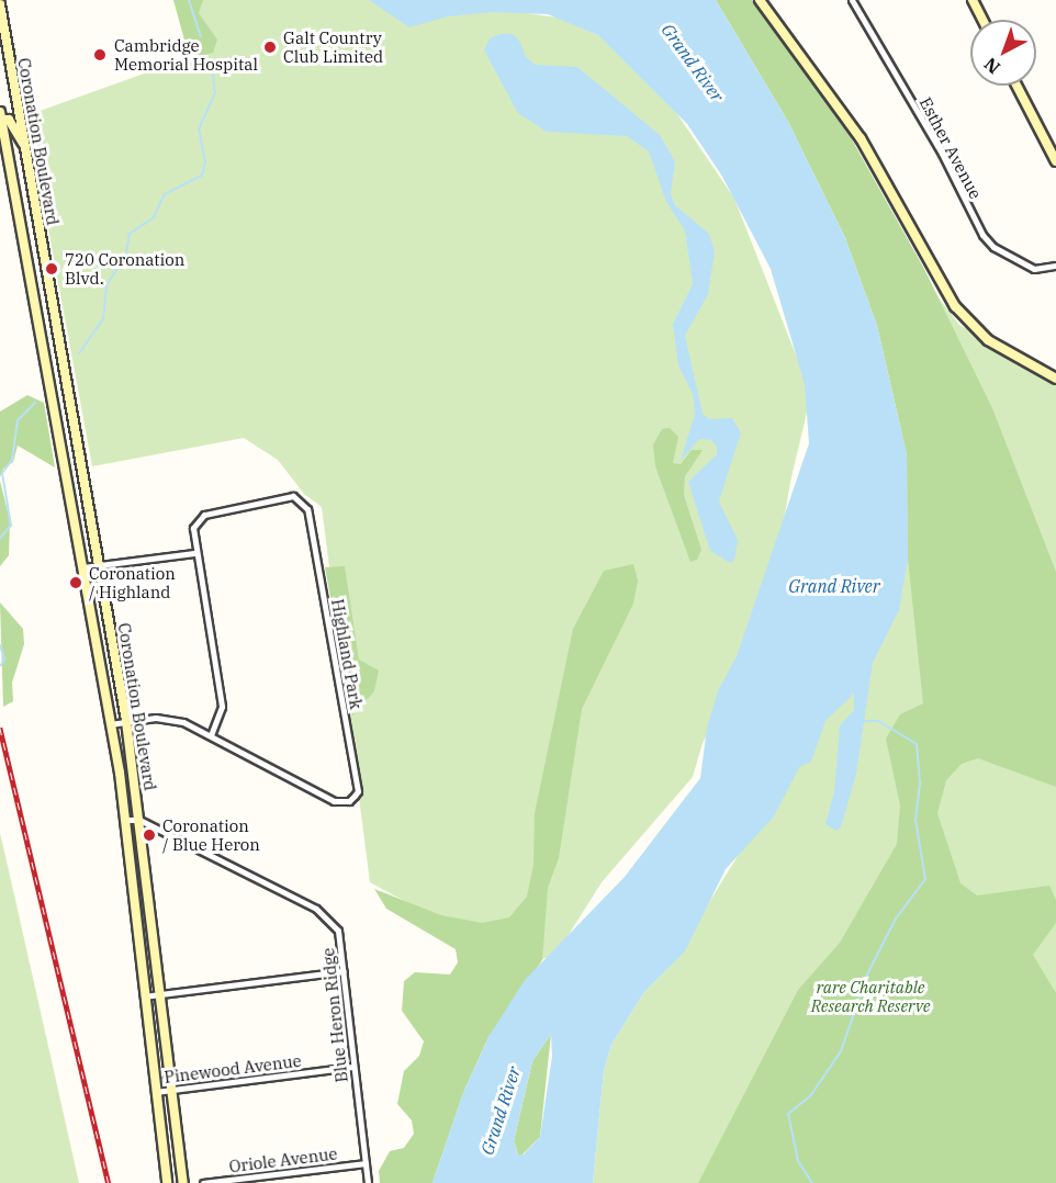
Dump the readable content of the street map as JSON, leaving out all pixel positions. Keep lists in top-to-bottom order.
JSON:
{
  "streets": {
    "main road": ["Coronation Boulevard"],
    "street": [
      "Esther Avenue",
      "Highland Park",
      "Blue Heron Ridge",
      "Pinewood Avenue",
      "Oriole Avenue"
    ]
  },
  "crossings": [
    ["Coronation Boulevard", "Highland Park"],
    ["Coronation Boulevard", "Blue Heron Ridge"],
    ["Coronation Boulevard", "Pinewood Avenue"],
    ["Blue Heron Ridge", "Pinewood Avenue"],
    ["Blue Heron Ridge", "Oriole Avenue"]
  ],
  "water": ["Grand River"],
  "parks": ["rare Charitable Research Reserve"],
  "places": [
    "Galt Country Club Limited",
    "Cambridge Memorial Hospital",
    "720 Coronation Blvd.",
    "Coronation / Highland",
    "Coronation / Blue Heron"
  ],
  "north": "bottom left"
}
